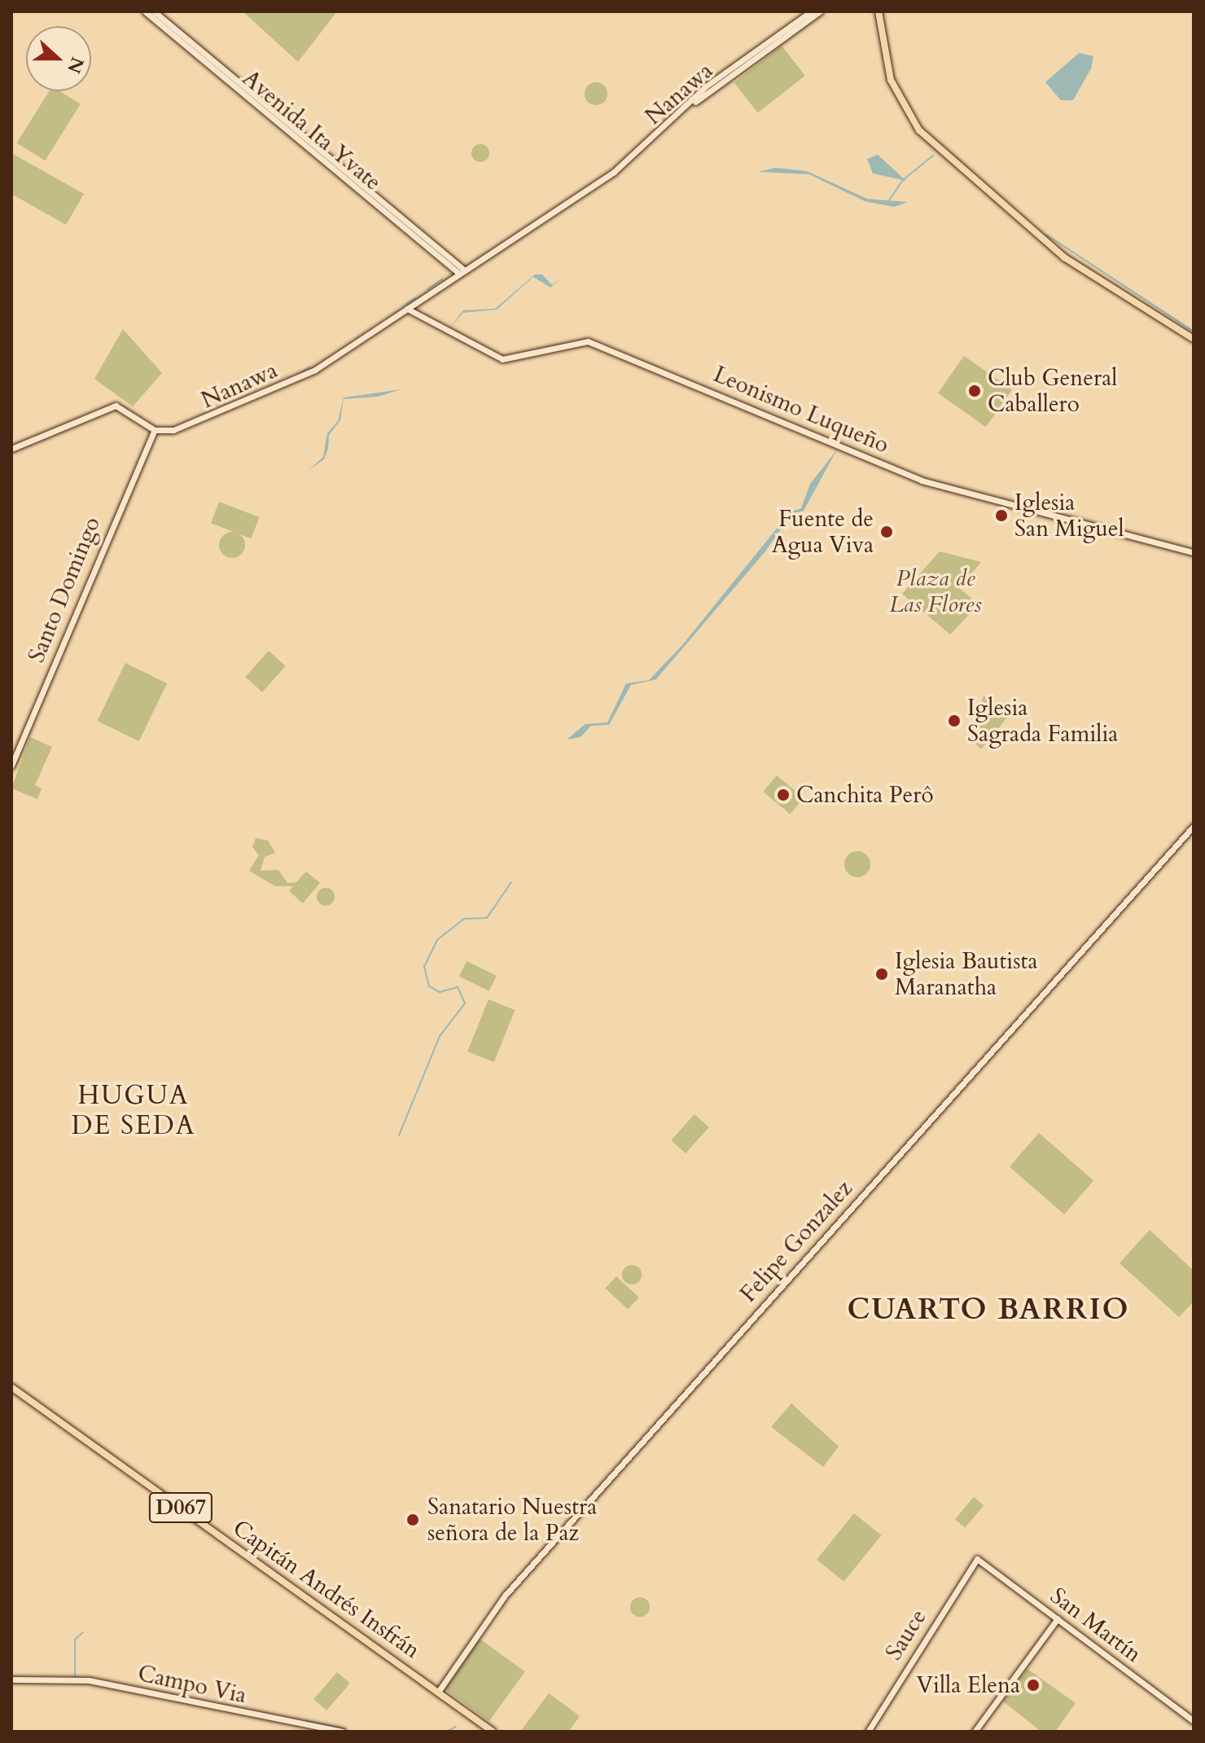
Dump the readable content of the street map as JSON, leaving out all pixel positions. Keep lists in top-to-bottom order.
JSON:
{
  "streets": {
    "main road": ["D067", "Capitán Andrés Insfrán"],
    "street": [
      "Nanawa",
      "Avenida Ita Yvate",
      "Leonismo Luqueño",
      "Santo Domingo",
      "Felipe Gonzalez",
      "San Martín",
      "Sauce",
      "Campo Via"
    ]
  },
  "crossings": [
    ["Nanawa", "Avenida Ita Yvate"],
    ["Nanawa", "Leonismo Luqueño"],
    ["Nanawa", "Santo Domingo"],
    ["Felipe Gonzalez", "Capitán Andrés Insfrán"],
    ["San Martín", "Sauce"]
  ],
  "districts": ["HUGUA DE SEDA", "CUARTO BARRIO"],
  "parks": ["Plaza de Las Flores"],
  "places": [
    "Club General Caballero",
    "Iglesia San Miguel",
    "Fuente de Agua Viva",
    "Iglesia Sagrada Familia",
    "Canchita Perô",
    "Iglesia Bautista Maranatha",
    "Sanatario Nuestra señora de la Paz",
    "Villa Elena"
  ],
  "north": "right"
}
